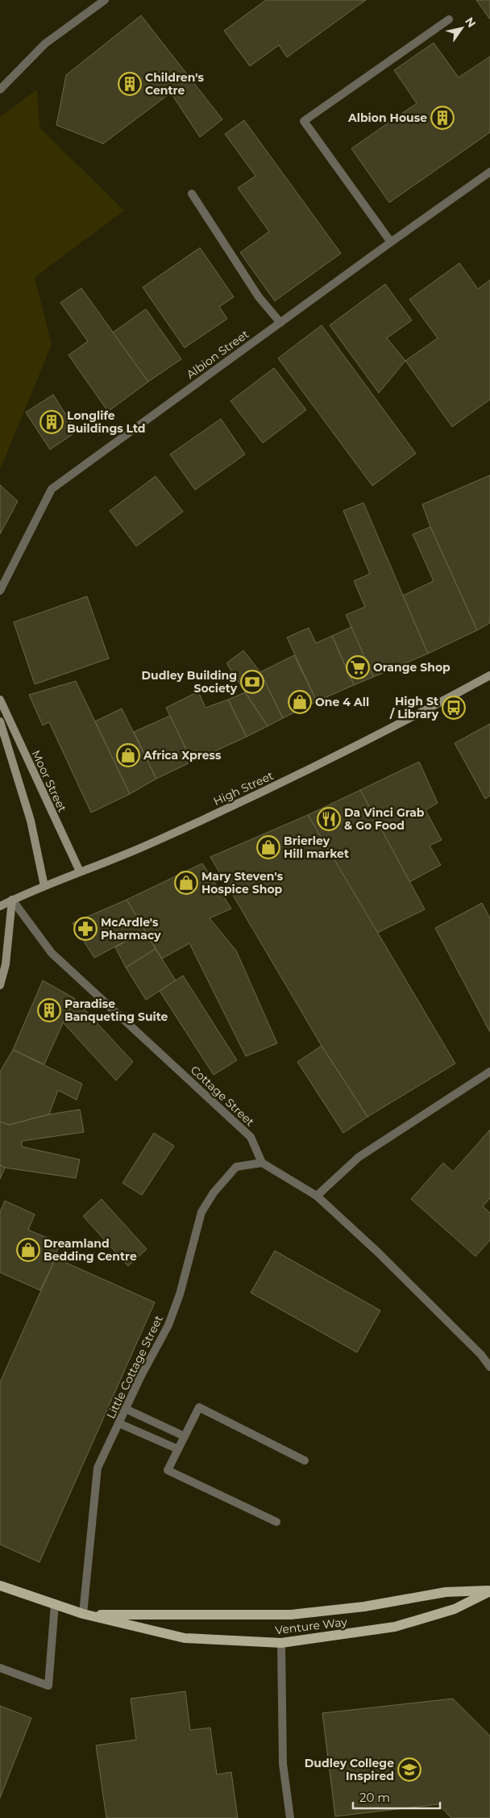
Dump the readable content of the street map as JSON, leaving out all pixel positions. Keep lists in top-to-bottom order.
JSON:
{
  "streets": {
    "main road": ["Venture Way"],
    "street": [
      "Albion Street",
      "Moor Street",
      "High Street",
      "Cottage Street",
      "Little Cottage Street"
    ]
  },
  "crossings": [
    ["Moor Street", "High Street"],
    ["High Street", "Cottage Street"],
    ["Cottage Street", "Little Cottage Street"],
    ["Little Cottage Street", "Venture Way"]
  ],
  "places": {
    "building": [
      "Children's Centre",
      "Albion House",
      "Longlife Buildings Ltd",
      "Paradise Banqueting Suite"
    ],
    "supermarket": ["Orange Shop"],
    "bank": ["Dudley Building Society"],
    "shop": [
      "One 4 All",
      "Africa Xpress",
      "Brierley Hill market",
      "Mary Steven's Hospice Shop",
      "Dreamland Bedding Centre"
    ],
    "bus stop": ["High St / Library"],
    "restaurant": ["Da Vinci Grab & Go Food"],
    "pharmacy": ["McArdle's Pharmacy"],
    "school or university": ["Dudley College Inspired"]
  },
  "scale_bar": "20 m",
  "north": "top right"
}
